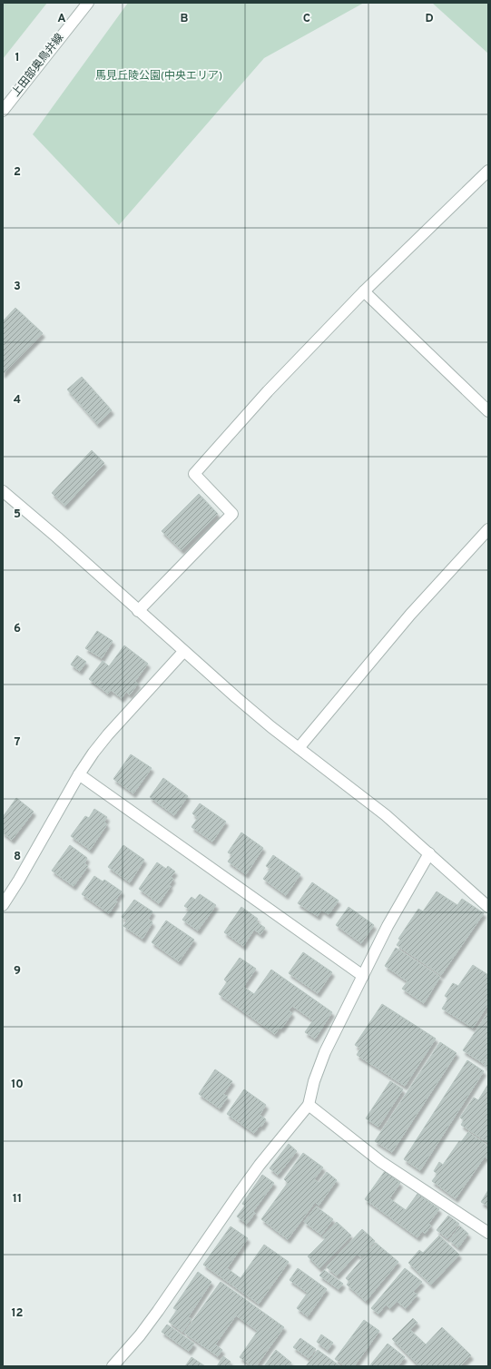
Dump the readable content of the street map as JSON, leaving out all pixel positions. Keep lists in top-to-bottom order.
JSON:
{
  "streets": {
    "street": ["上田部奥鳥井線"]
  },
  "parks": ["馬見丘陵公園(中央エリア)"],
  "grid": {
    "columns": [
      "A",
      "B",
      "C",
      "D"
    ],
    "rows": [
      "1",
      "2",
      "3",
      "4",
      "5",
      "6",
      "7",
      "8",
      "9",
      "10",
      "11",
      "12"
    ]
  }
}
